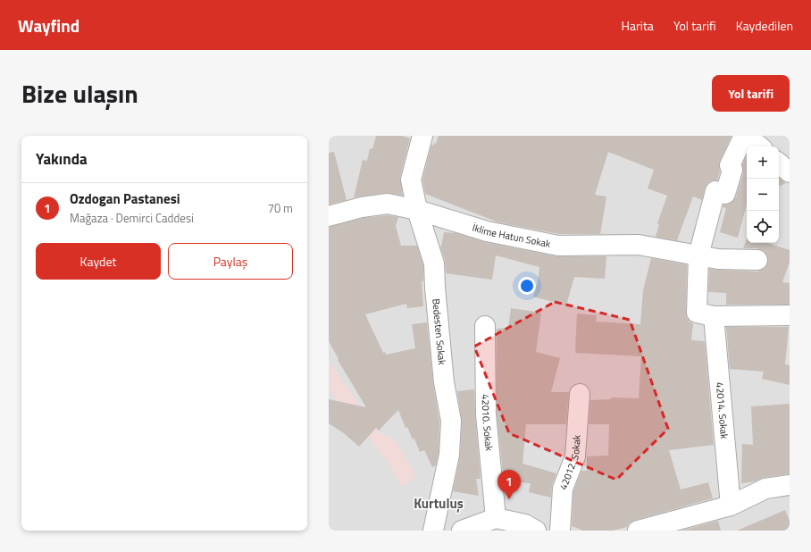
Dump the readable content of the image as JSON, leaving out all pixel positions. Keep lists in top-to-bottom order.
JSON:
{
  "streets": {
    "street": [
      "İklime Hatun Sokak",
      "Bedesten Sokak",
      "42014. Sokak",
      "42010. Sokak",
      "42012. Sokak"
    ]
  },
  "crossings": [
    ["İklime Hatun Sokak", "Bedesten Sokak"]
  ],
  "districts": ["Kurtuluş"],
  "page": {
    "header": "Wayfind",
    "nav": ["Harita", "Yol tarifi", "Kaydedilen"],
    "title": "Bize ulaşın",
    "buttons": [
      "Yol tarifi",
      ["Kaydet", "Paylaş"]
    ],
    "heading": "Yakında",
    "map_buttons": ["+", "−"],
    "list": [
      {
        "mark": "1",
        "name": "Ozdogan Pastanesi",
        "note": "Mağaza · Demirci Caddesi",
        "value": "70 m"
      }
    ],
    "pins": "1"
  }
}
